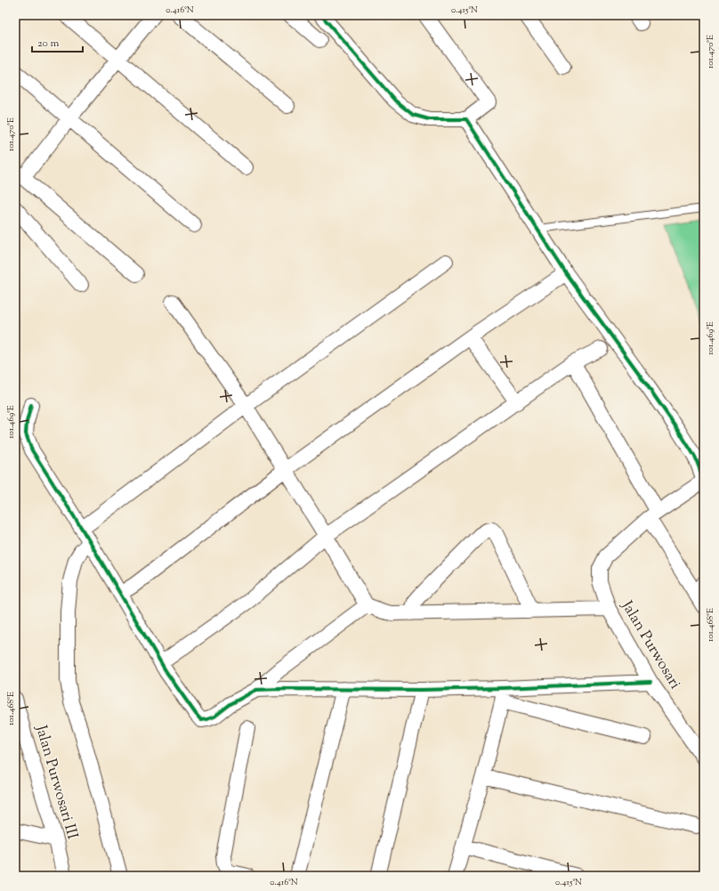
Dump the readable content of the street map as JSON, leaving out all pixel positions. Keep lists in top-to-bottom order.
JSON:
{
  "streets": {
    "street": ["Jalan Purwosari", "Jalan Purwosari III"]
  },
  "scale_bar": "20 m",
  "coordinates": [
    "0.416°N",
    "0.415°N",
    "101.470°E",
    "101.469°E",
    "101.468°E"
  ]
}
